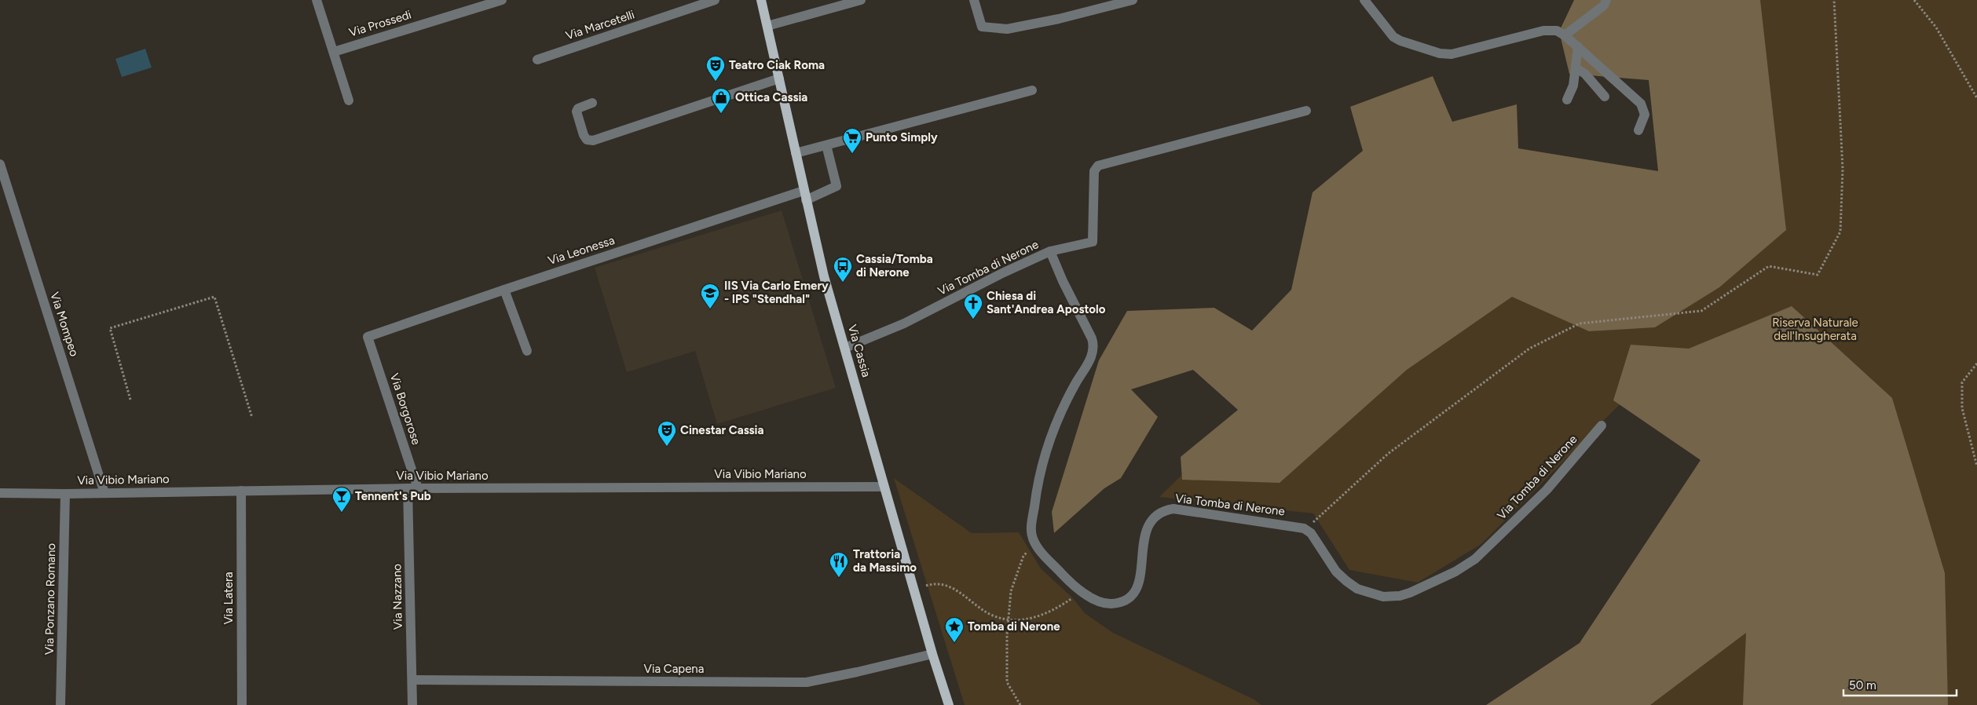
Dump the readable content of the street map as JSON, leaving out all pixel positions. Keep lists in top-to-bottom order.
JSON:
{
  "streets": {
    "main road": ["Via Cassia"],
    "street": [
      "Via Prossedi",
      "Via Marcetelli",
      "Via Leonessa",
      "Via Tomba di Nerone",
      "Via Mompeo",
      "Via Borgorose",
      "Via Vibio Mariano",
      "Via Nazzano",
      "Via Latera",
      "Via Ponzano Romano",
      "Via Capena"
    ]
  },
  "crossings": [
    ["Via Leonessa", "Via Cassia"],
    ["Via Leonessa", "Via Borgorose"],
    ["Via Tomba di Nerone", "Via Cassia"],
    ["Via Mompeo", "Via Vibio Mariano"],
    ["Via Cassia", "Via Vibio Mariano"],
    ["Via Cassia", "Via Capena"],
    ["Via Borgorose", "Via Vibio Mariano"],
    ["Via Borgorose", "Via Nazzano"],
    ["Via Vibio Mariano", "Via Nazzano"],
    ["Via Vibio Mariano", "Via Latera"],
    ["Via Vibio Mariano", "Via Ponzano Romano"],
    ["Via Nazzano", "Via Capena"]
  ],
  "parks": ["Riserva Naturale dell'Insugherata"],
  "places": {
    "theatre": ["Teatro Ciak Roma", "Cinestar Cassia"],
    "shop": ["Ottica Cassia"],
    "supermarket": ["Punto Simply"],
    "bus stop": ["Cassia/Tomba di Nerone"],
    "school or university": ["IIS Via Carlo Emery - IPS \"Stendhal\""],
    "church": ["Chiesa di Sant'Andrea Apostolo"],
    "bar": ["Tennent's Pub"],
    "restaurant": ["Trattoria da Massimo"],
    "place": ["Tomba di Nerone"]
  },
  "scale_bar": "50 m"
}
